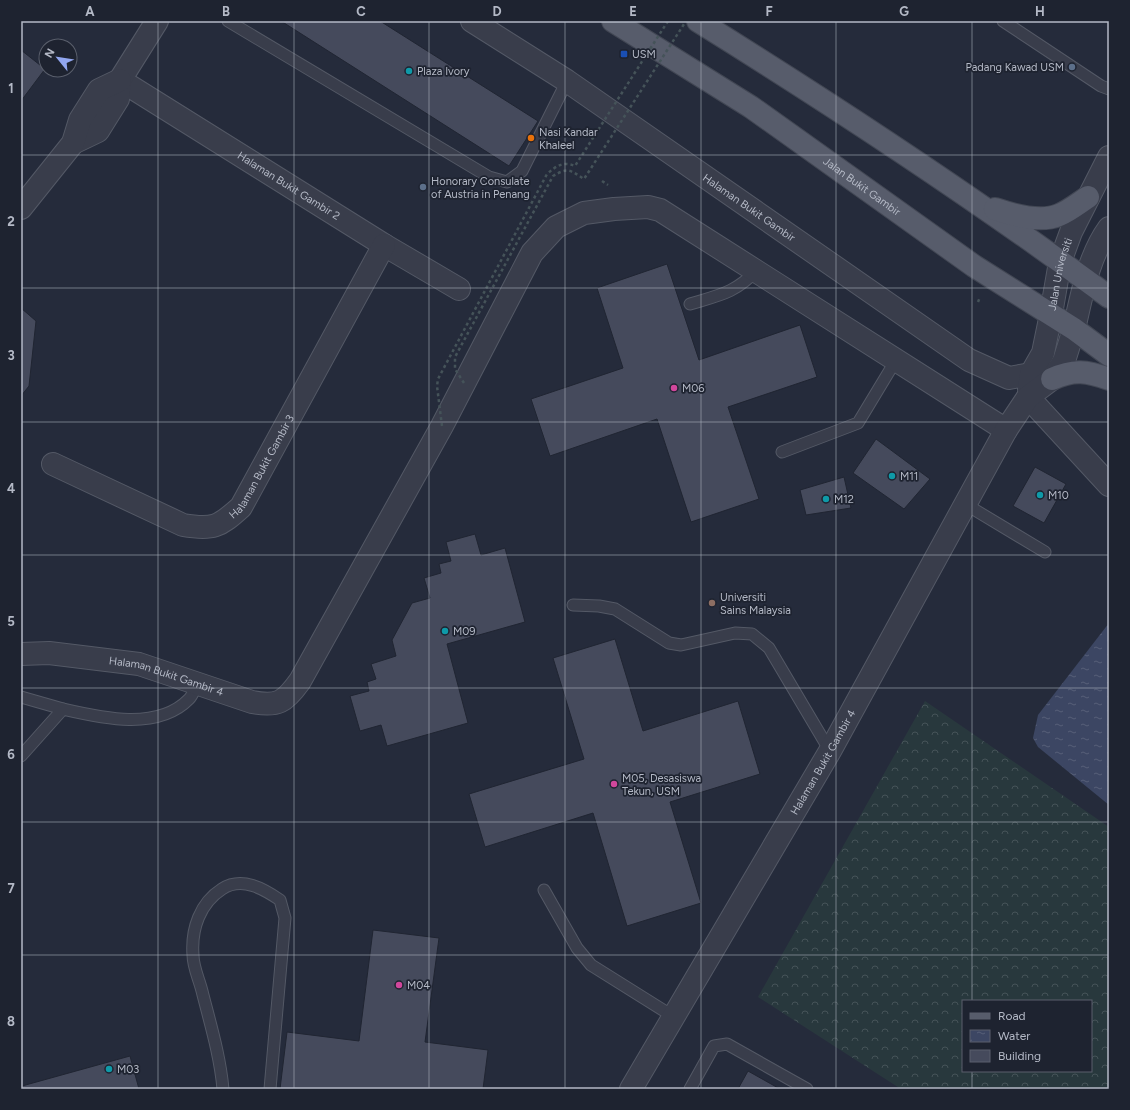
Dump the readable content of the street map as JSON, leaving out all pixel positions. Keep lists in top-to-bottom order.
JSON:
{
  "streets": {
    "main road": ["Jalan Bukit Gambir"],
    "street": [
      "Halaman Bukit Gambir 2",
      "Halaman Bukit Gambir",
      "Jalan Universiti",
      "Halaman Bukit Gambir 3",
      "Halaman Bukit Gambir 4"
    ]
  },
  "crossings": [
    ["Halaman Bukit Gambir 2", "Halaman Bukit Gambir 3"],
    ["Jalan Bukit Gambir", "Jalan Universiti"],
    ["Halaman Bukit Gambir", "Jalan Universiti"],
    ["Jalan Universiti", "Halaman Bukit Gambir 4"]
  ],
  "places": {
    "transit": ["USM"],
    "other": [
      "Padang Kawad USM",
      "Plaza Ivory",
      "Nasi Kandar Khaleel",
      "Honorary Consulate of Austria in Penang",
      "M06",
      "M11",
      "M10",
      "M12",
      "Universiti Sains Malaysia",
      "M09",
      "M05, Desasiswa Tekun, USM",
      "M04",
      "M03"
    ]
  },
  "legend": ["Road", "Water", "Building"],
  "north": "top left",
  "grid": {
    "columns": [
      "A",
      "B",
      "C",
      "D",
      "E",
      "F",
      "G",
      "H"
    ],
    "rows": [
      "1",
      "2",
      "3",
      "4",
      "5",
      "6",
      "7",
      "8"
    ]
  }
}
